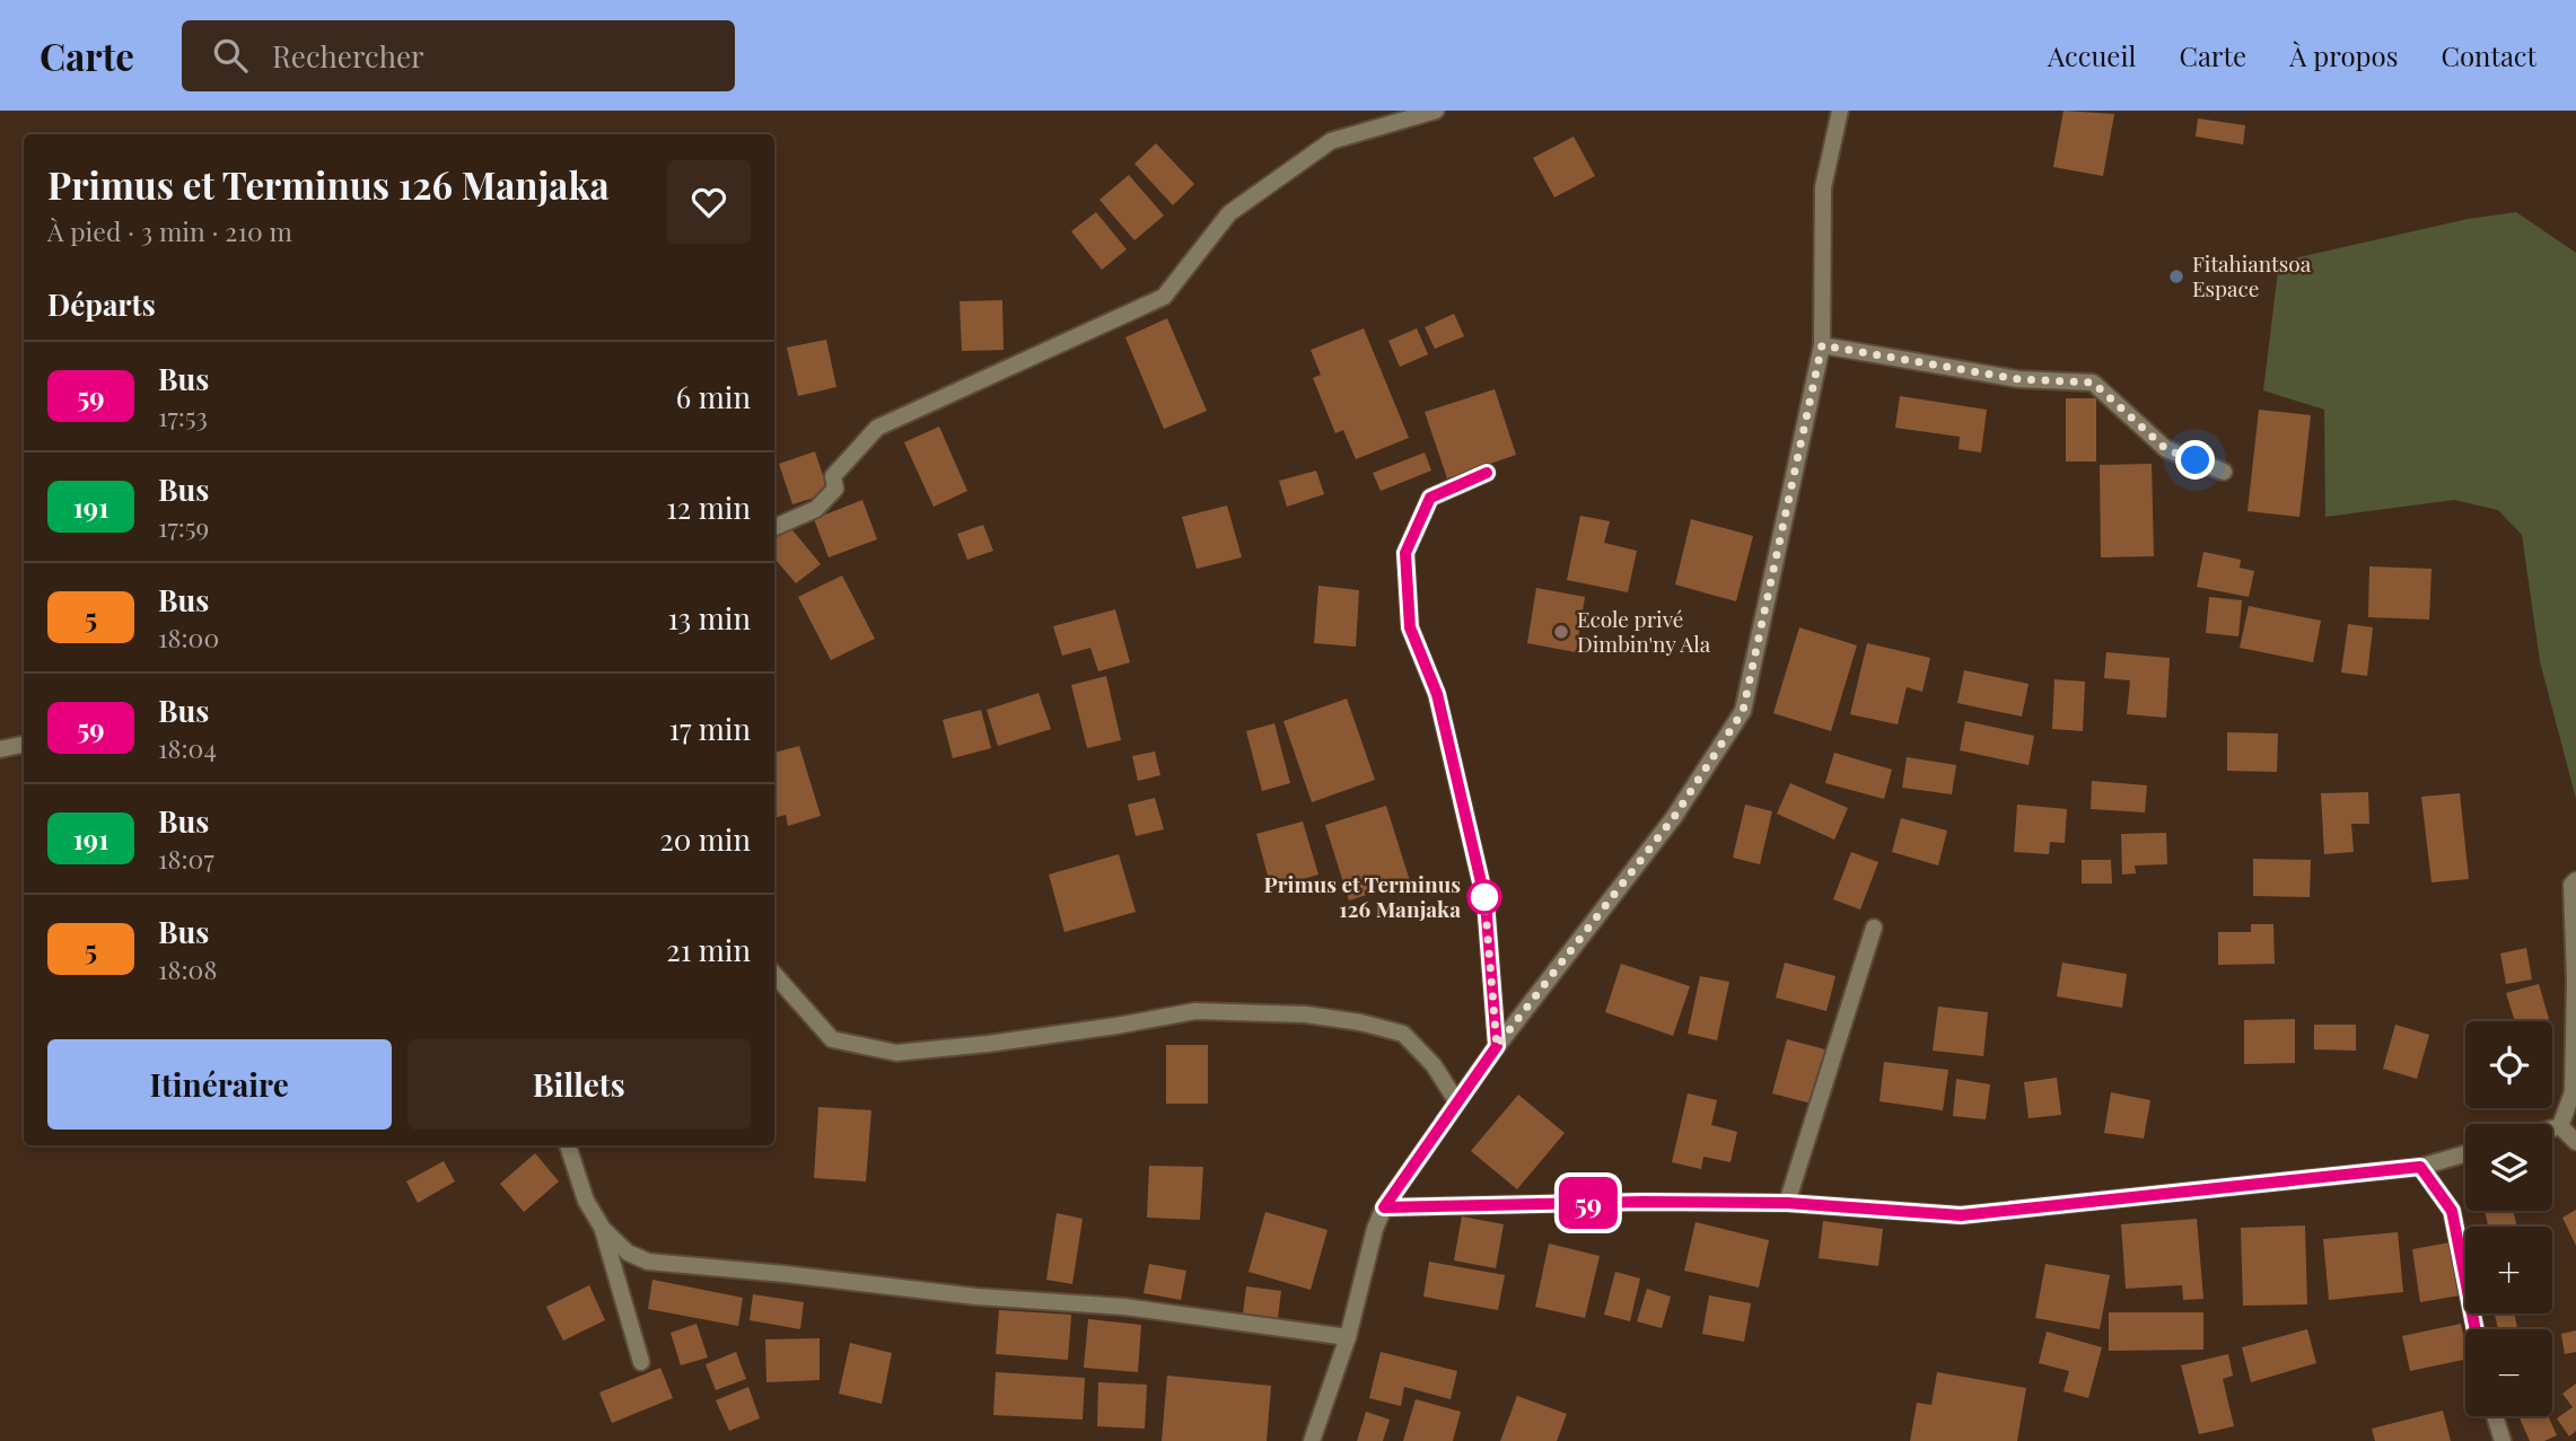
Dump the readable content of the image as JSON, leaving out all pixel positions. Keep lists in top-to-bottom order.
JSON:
{
  "places": ["Fitahiantsoa Espace", "Ecole privé Dimbin'ny Ala", "Primus et Terminus 126 Manjaka"],
  "lines": ["bus line 59"],
  "page": {
    "header": "Carte",
    "search": "Rechercher",
    "nav": [
      "Accueil",
      "Carte",
      "À propos",
      "Contact"
    ],
    "on_map": "59",
    "heading": [
      ["Primus et Terminus 126 Manjaka", "À pied · 3 min · 210 m"],
      "Départs"
    ],
    "list": [
      {
        "mark": "59",
        "name": "Bus",
        "note": "17:53",
        "value": "6 min"
      },
      {
        "mark": "191",
        "name": "Bus",
        "note": "17:59",
        "value": "12 min"
      },
      {
        "mark": "5",
        "name": "Bus",
        "note": "18:00",
        "value": "13 min"
      },
      {
        "mark": "59",
        "name": "Bus",
        "note": "18:04",
        "value": "17 min"
      },
      {
        "mark": "191",
        "name": "Bus",
        "note": "18:07",
        "value": "20 min"
      },
      {
        "mark": "5",
        "name": "Bus",
        "note": "18:08",
        "value": "21 min"
      }
    ],
    "map_buttons": ["+", "−"],
    "buttons": ["Itinéraire", "Billets"]
  }
}
